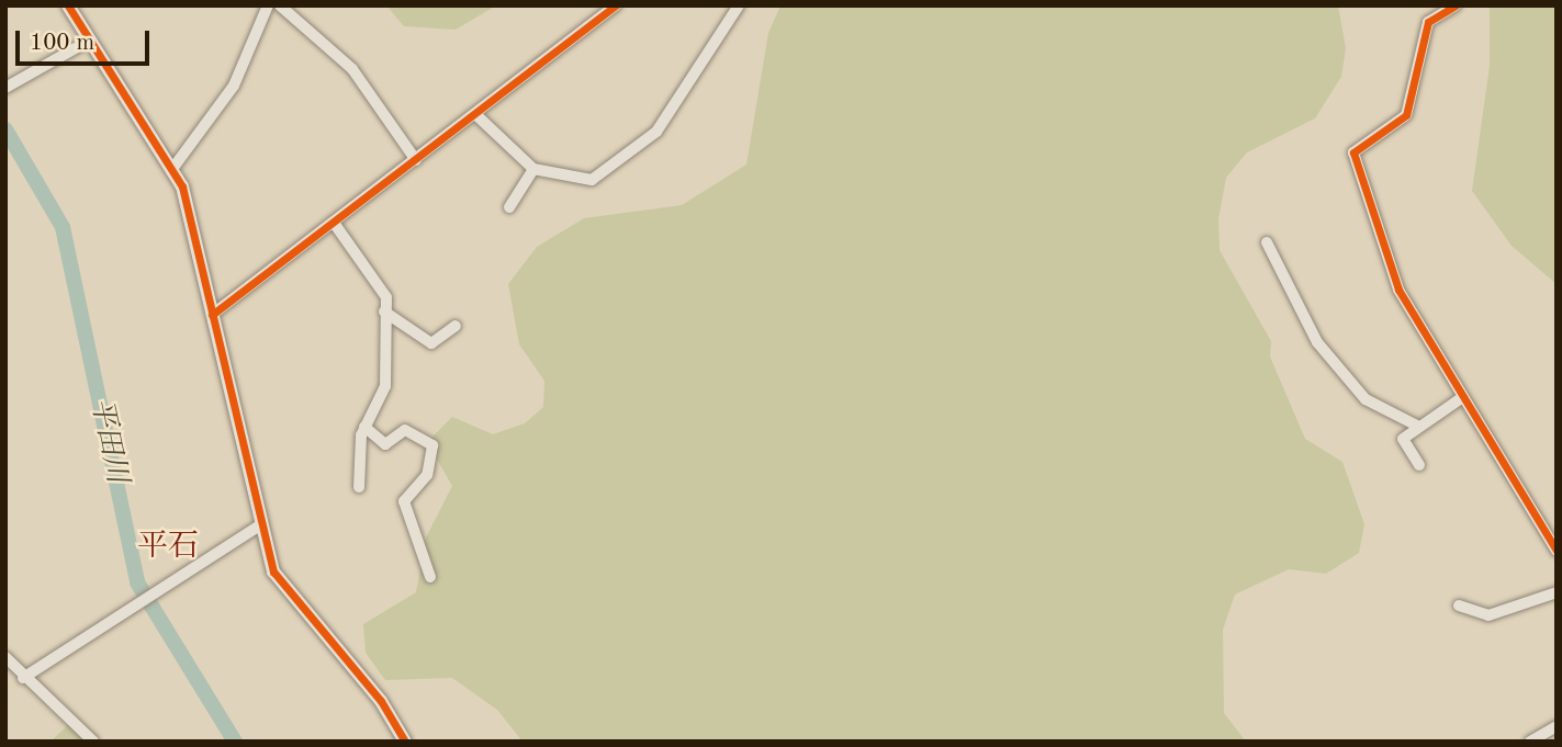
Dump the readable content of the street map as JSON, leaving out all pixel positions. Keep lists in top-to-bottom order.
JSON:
{
  "districts": ["平石"],
  "water": ["平田川"],
  "scale_bar": "100 m"
}
